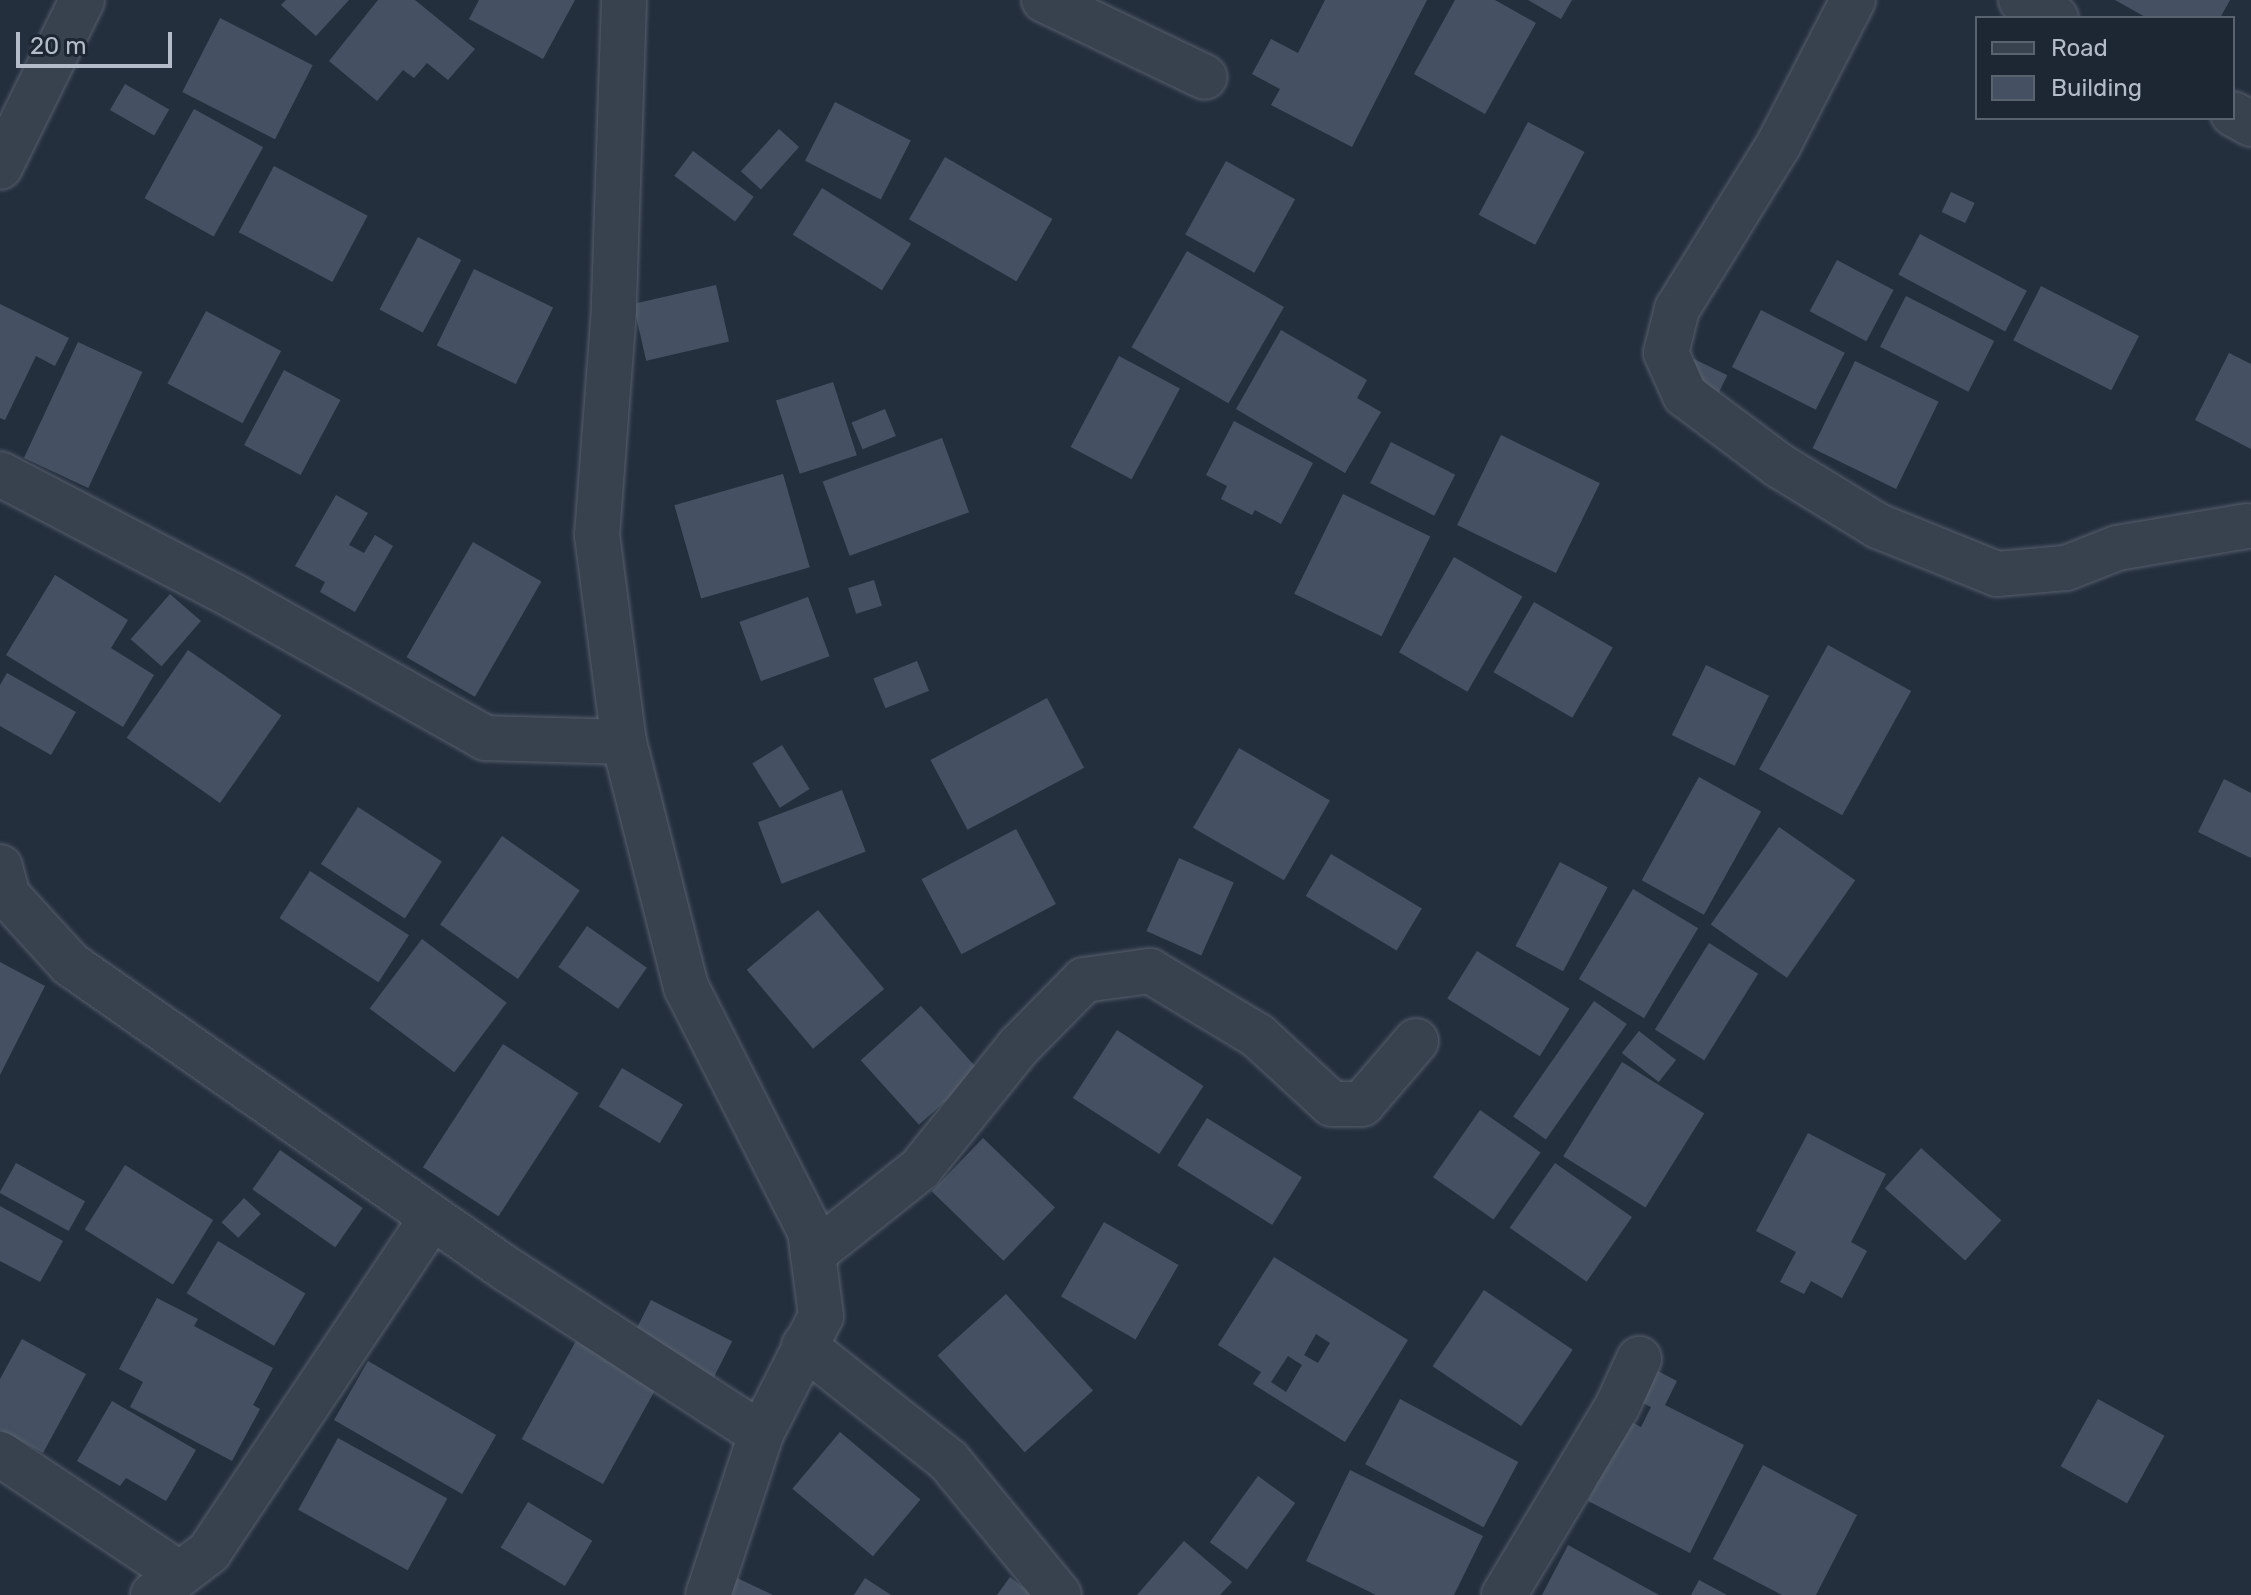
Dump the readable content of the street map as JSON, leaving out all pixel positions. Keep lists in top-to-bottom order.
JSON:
{
  "legend": ["Road", "Building"],
  "scale_bar": "20 m"
}
